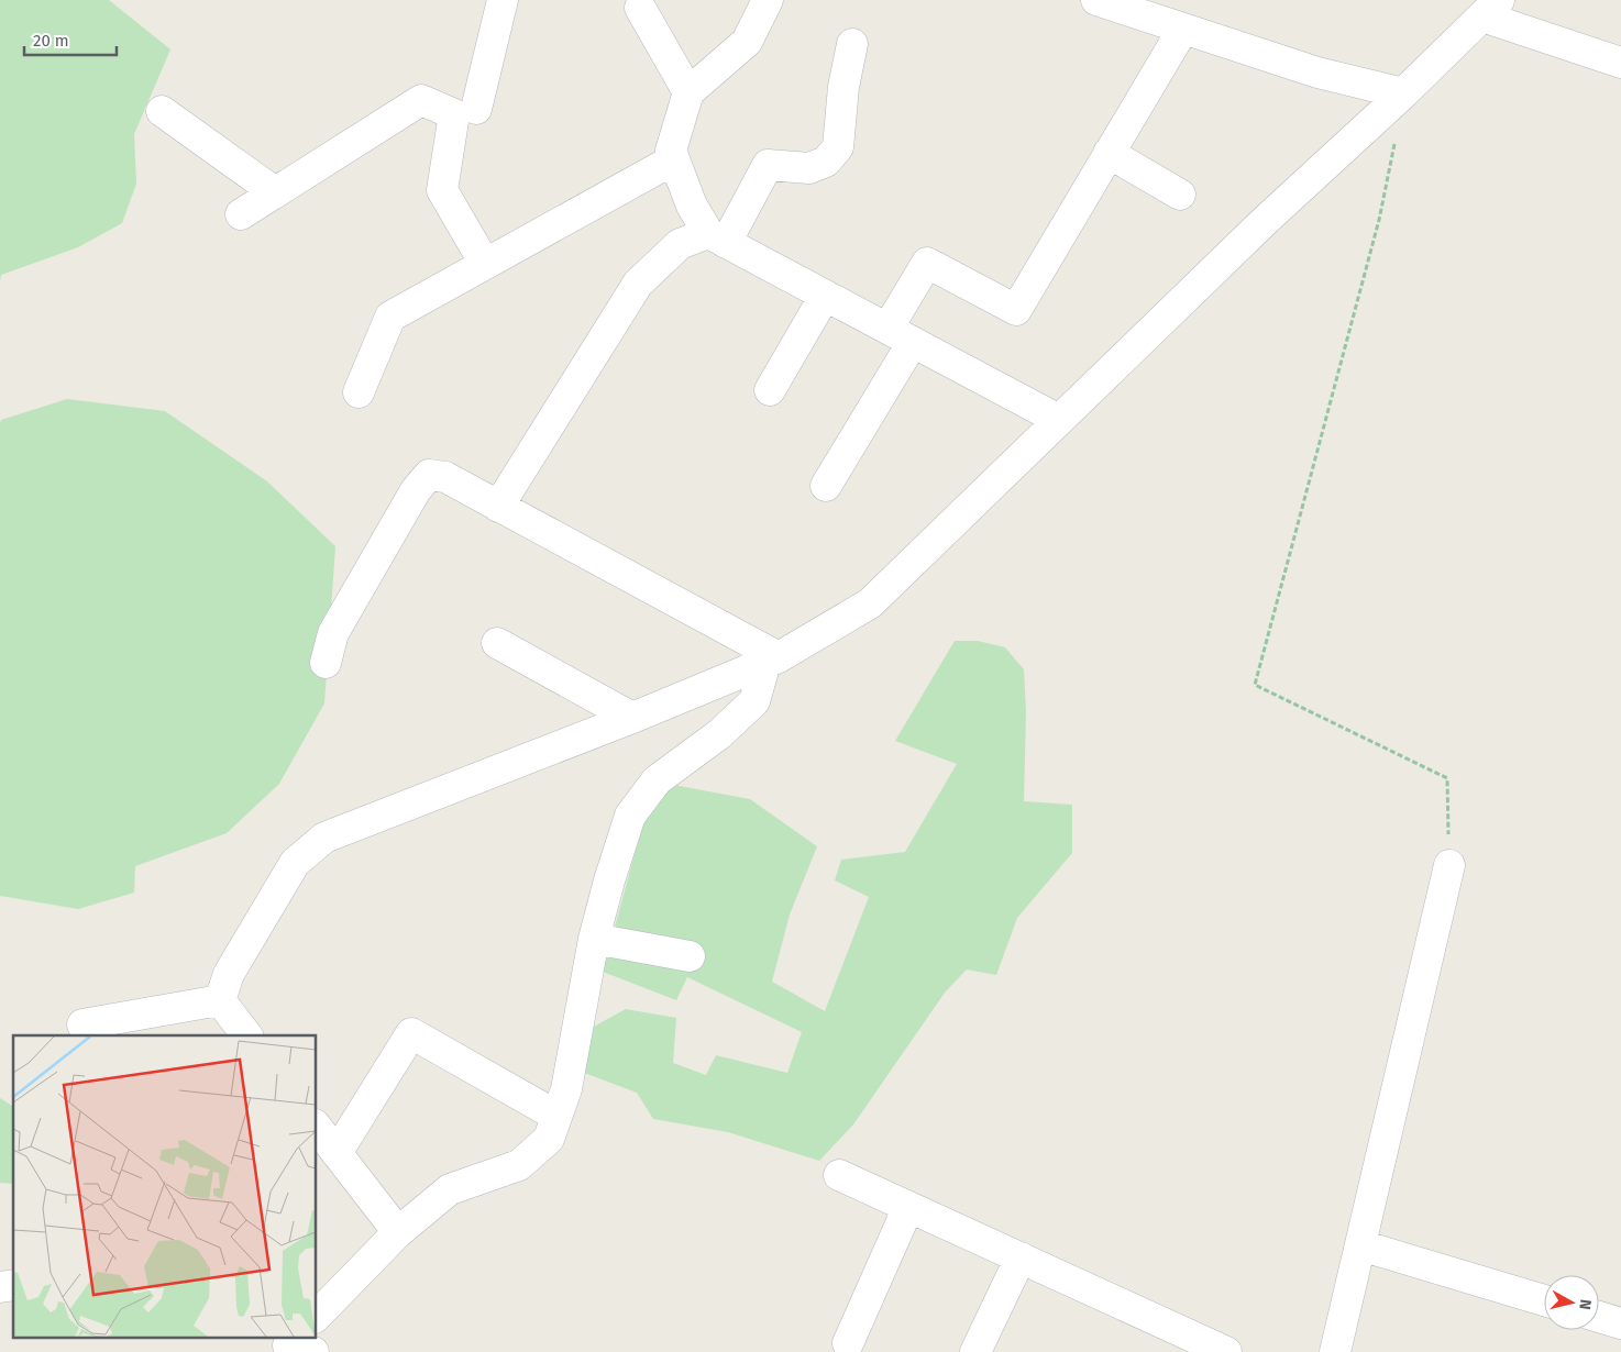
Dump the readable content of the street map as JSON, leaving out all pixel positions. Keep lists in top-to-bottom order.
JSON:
{
  "scale_bar": "20 m",
  "north": "right"
}
